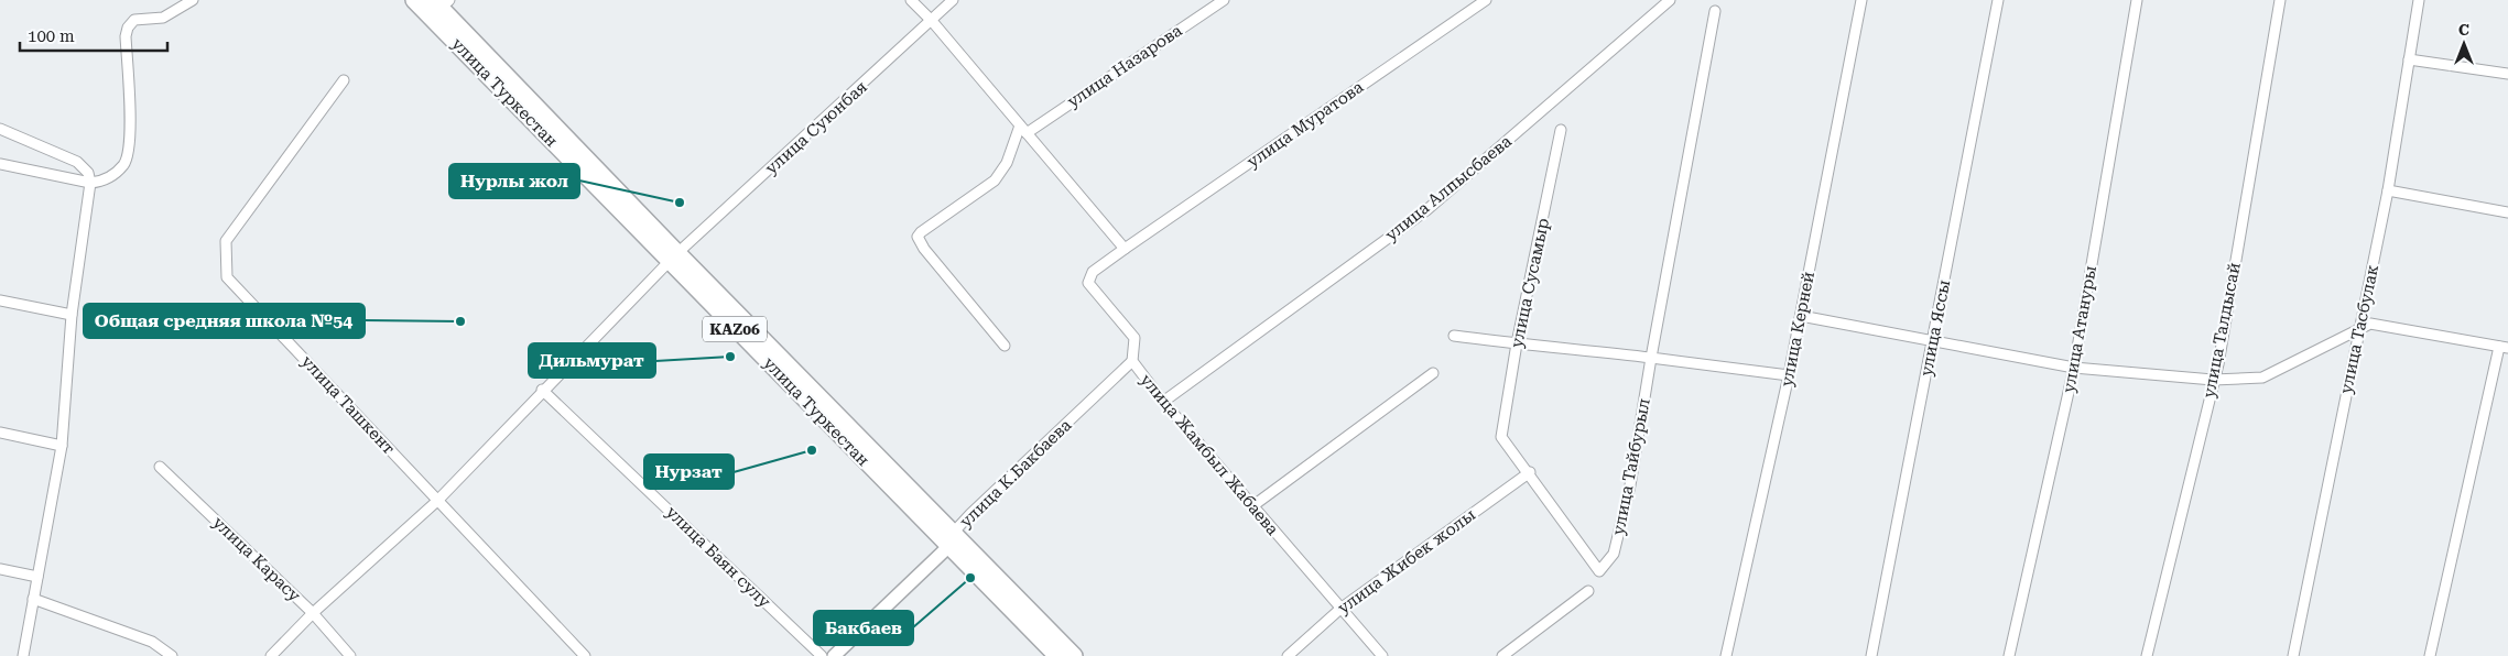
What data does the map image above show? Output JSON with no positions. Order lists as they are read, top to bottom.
{
  "streets": {
    "highway": ["улица Туркестан", "KАZ06"],
    "street": [
      "улица Назарова",
      "улица Муратова",
      "улица Суюнбая",
      "улица Алпысбаева",
      "улица Сусамыр",
      "улица Яссы",
      "улица Керней",
      "улица Атануры",
      "улица Тасбулак",
      "улица Талдысай",
      "улица Ташкент",
      "улица Жамбыл Жабаева",
      "улица Тайбурыл",
      "улица К.Бакбаева",
      "улица Баян сулу",
      "улица Карасу",
      "улица Жибек жолы"
    ]
  },
  "crossings": [
    ["улица Туркестан", "улица Суюнбая"],
    ["улица Туркестан", "улица К.Бакбаева"],
    ["улица Муратова", "улица Жамбыл Жабаева"],
    ["улица Суюнбая", "улица Ташкент"],
    ["улица Суюнбая", "улица Баян сулу"],
    ["улица Суюнбая", "улица Карасу"],
    ["улица Алпысбаева", "улица Жамбыл Жабаева"],
    ["улица Сусамыр", "улица Тайбурыл"],
    ["улица Сусамыр", "улица Жибек жолы"],
    ["улица Жамбыл Жабаева", "улица К.Бакбаева"],
    ["улица Жамбыл Жабаева", "улица Жибек жолы"],
    ["улица Тайбурыл", "улица Жибек жолы"]
  ],
  "places": [
    "Нурлы жол",
    "Общая средняя школа №54",
    "Дильмурат",
    "Нурзат",
    "Бакбаев"
  ],
  "scale_bar": "100 m",
  "north": "top"
}
